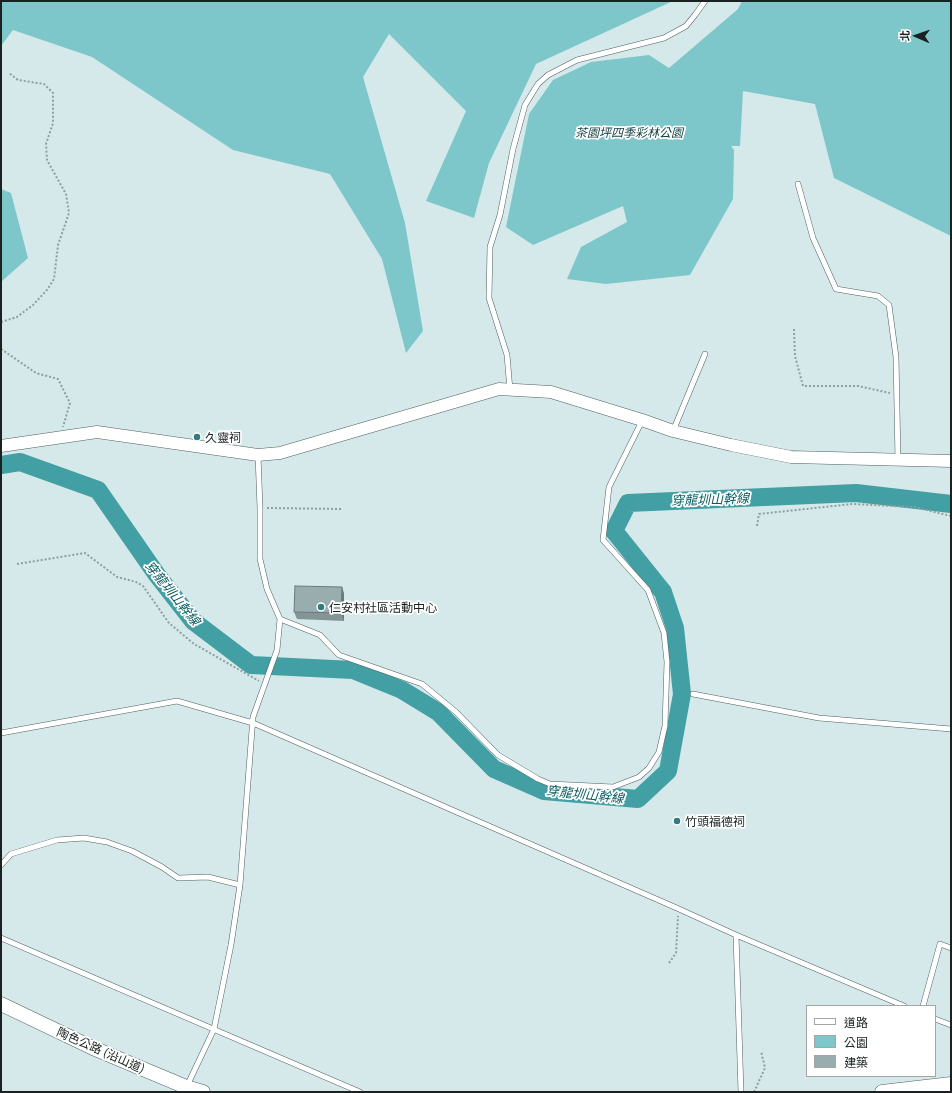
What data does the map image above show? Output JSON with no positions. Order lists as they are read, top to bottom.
{
  "streets": {
    "main road": ["陶色公路 (沿山道)"]
  },
  "water": ["穿龍圳山幹線"],
  "parks": ["茶園坪四季彩林公園"],
  "places": ["久靈祠", "仁安村社區活動中心", "竹頭福德祠"],
  "legend": ["道路", "公園", "建築"],
  "north": "left"
}
